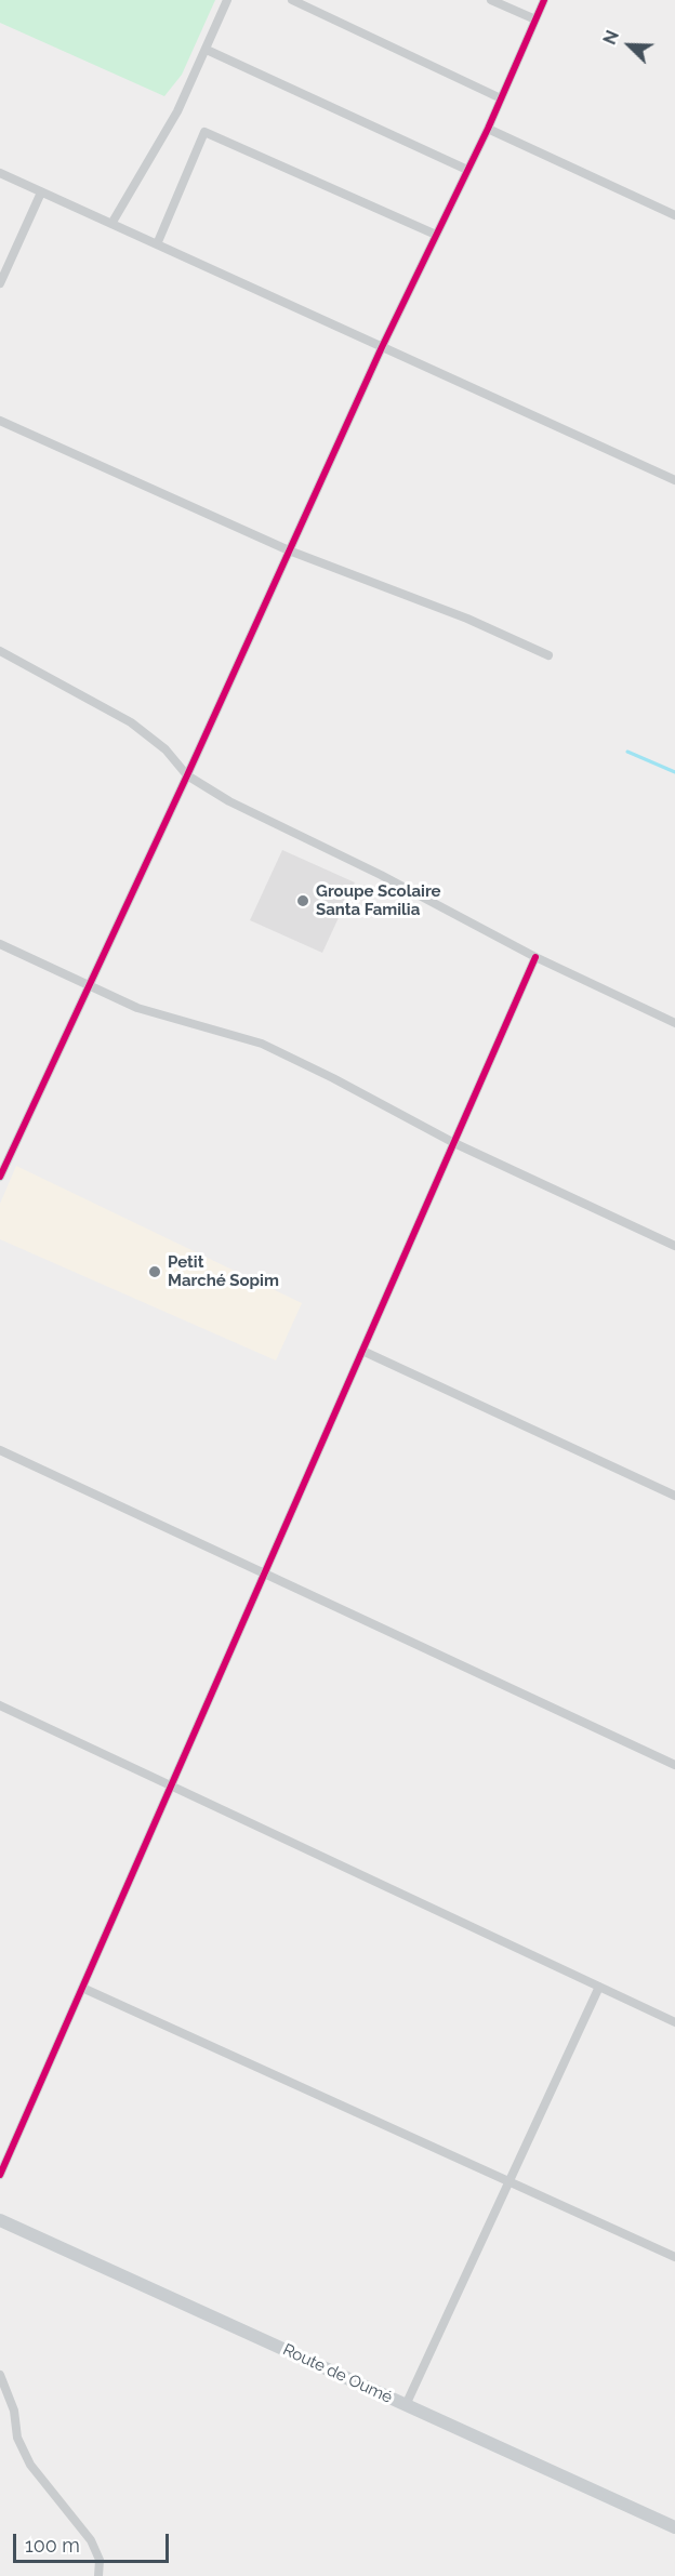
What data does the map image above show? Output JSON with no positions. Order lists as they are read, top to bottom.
{
  "streets": {
    "street": ["Route de Oumé"]
  },
  "places": ["Groupe Scolaire Santa Familia", "Petit Marché Sopim"],
  "scale_bar": "100 m",
  "north": "top left"
}
